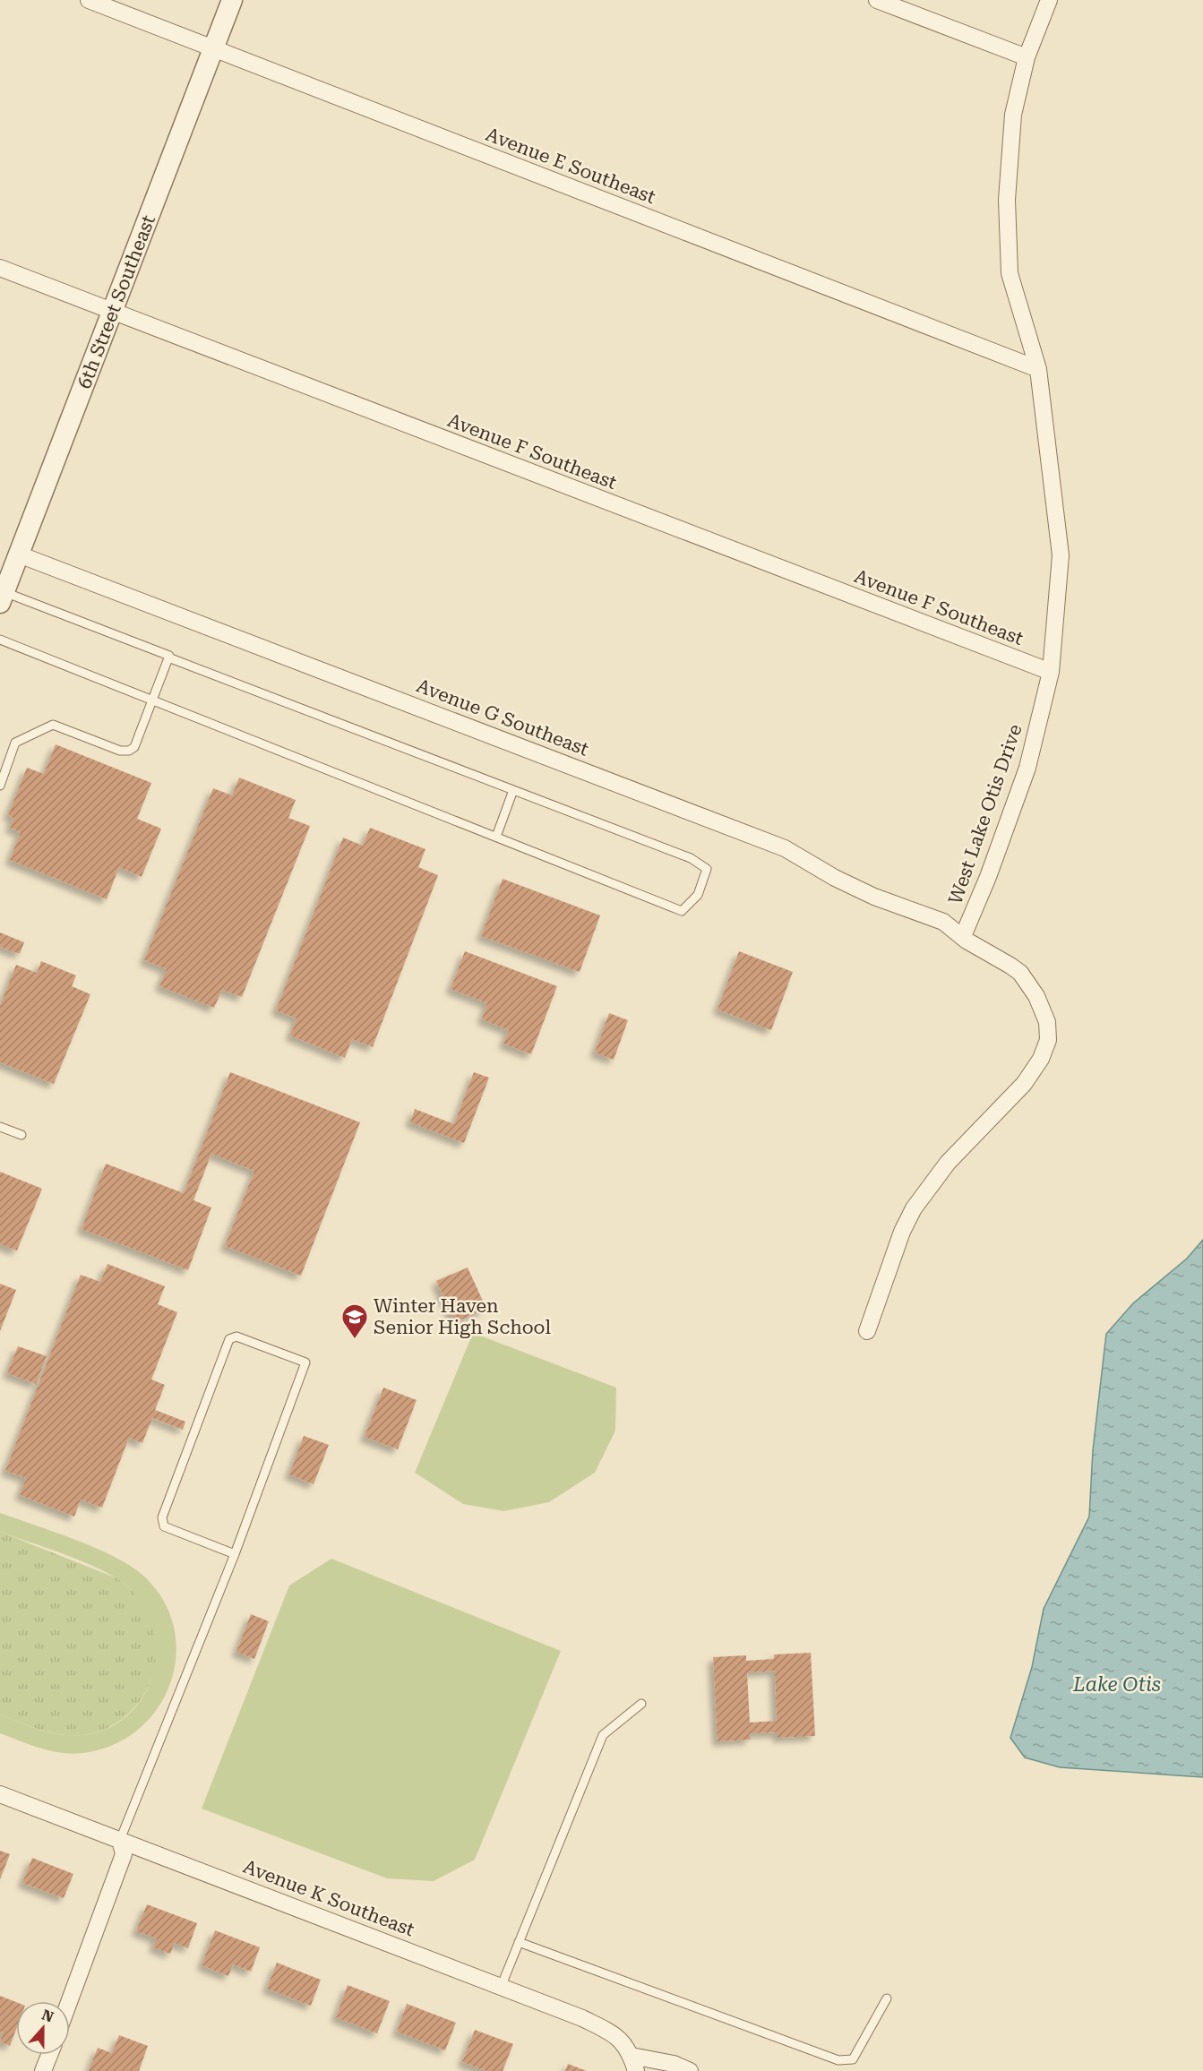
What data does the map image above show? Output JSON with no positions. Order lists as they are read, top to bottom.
{
  "streets": {
    "street": [
      "Avenue E Southeast",
      "6th Street Southeast",
      "Avenue F Southeast",
      "Avenue G Southeast",
      "West Lake Otis Drive",
      "Avenue K Southeast"
    ]
  },
  "crossings": [
    ["Avenue E Southeast", "6th Street Southeast"],
    ["Avenue E Southeast", "West Lake Otis Drive"],
    ["6th Street Southeast", "Avenue F Southeast"],
    ["6th Street Southeast", "Avenue G Southeast"],
    ["Avenue F Southeast", "West Lake Otis Drive"],
    ["Avenue G Southeast", "West Lake Otis Drive"]
  ],
  "water": ["Lake Otis"],
  "places": {
    "school or university": ["Winter Haven Senior High School"]
  },
  "north": "top"
}
